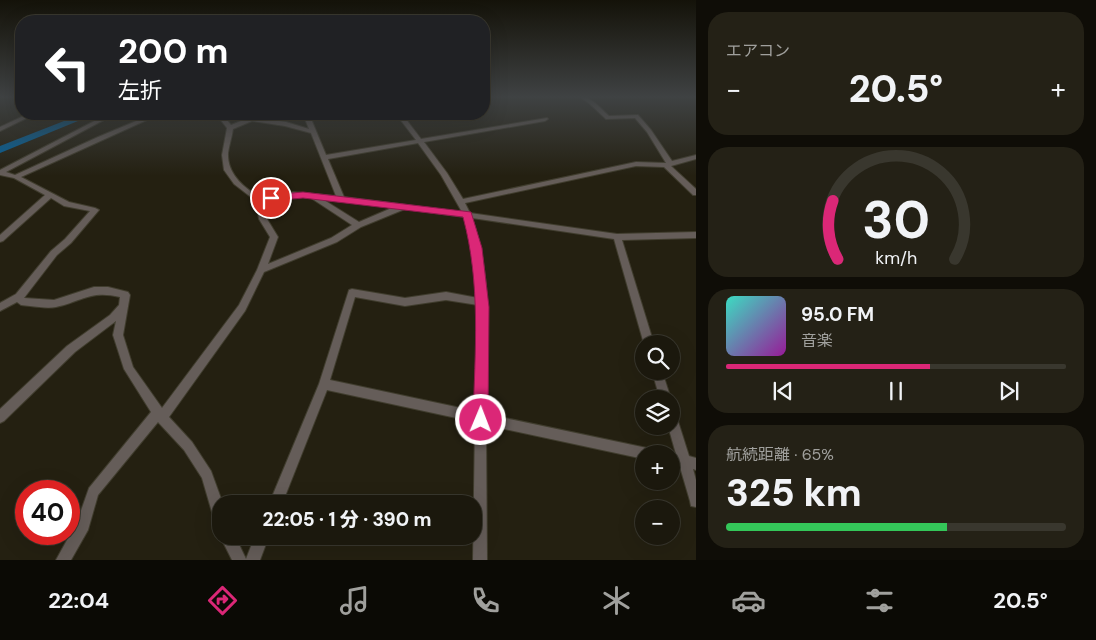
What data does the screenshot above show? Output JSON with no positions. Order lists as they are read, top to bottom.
{
  "page": {
    "tile": [
      "エアコン",
      ["航続距離 · 65%", "325 km"]
    ],
    "turn": ["200 m", "左折"],
    "heat": ["−", "20.5°", "+"],
    "song": ["95.0 FM", "音楽"],
    "map_buttons": ["+", "−"],
    "limit": "40",
    "trip": "22:05 · 1 分 · 390 m",
    "tabs": ["22:04", "20.5°"],
    "gauge": ["30", "km/h"]
  }
}
